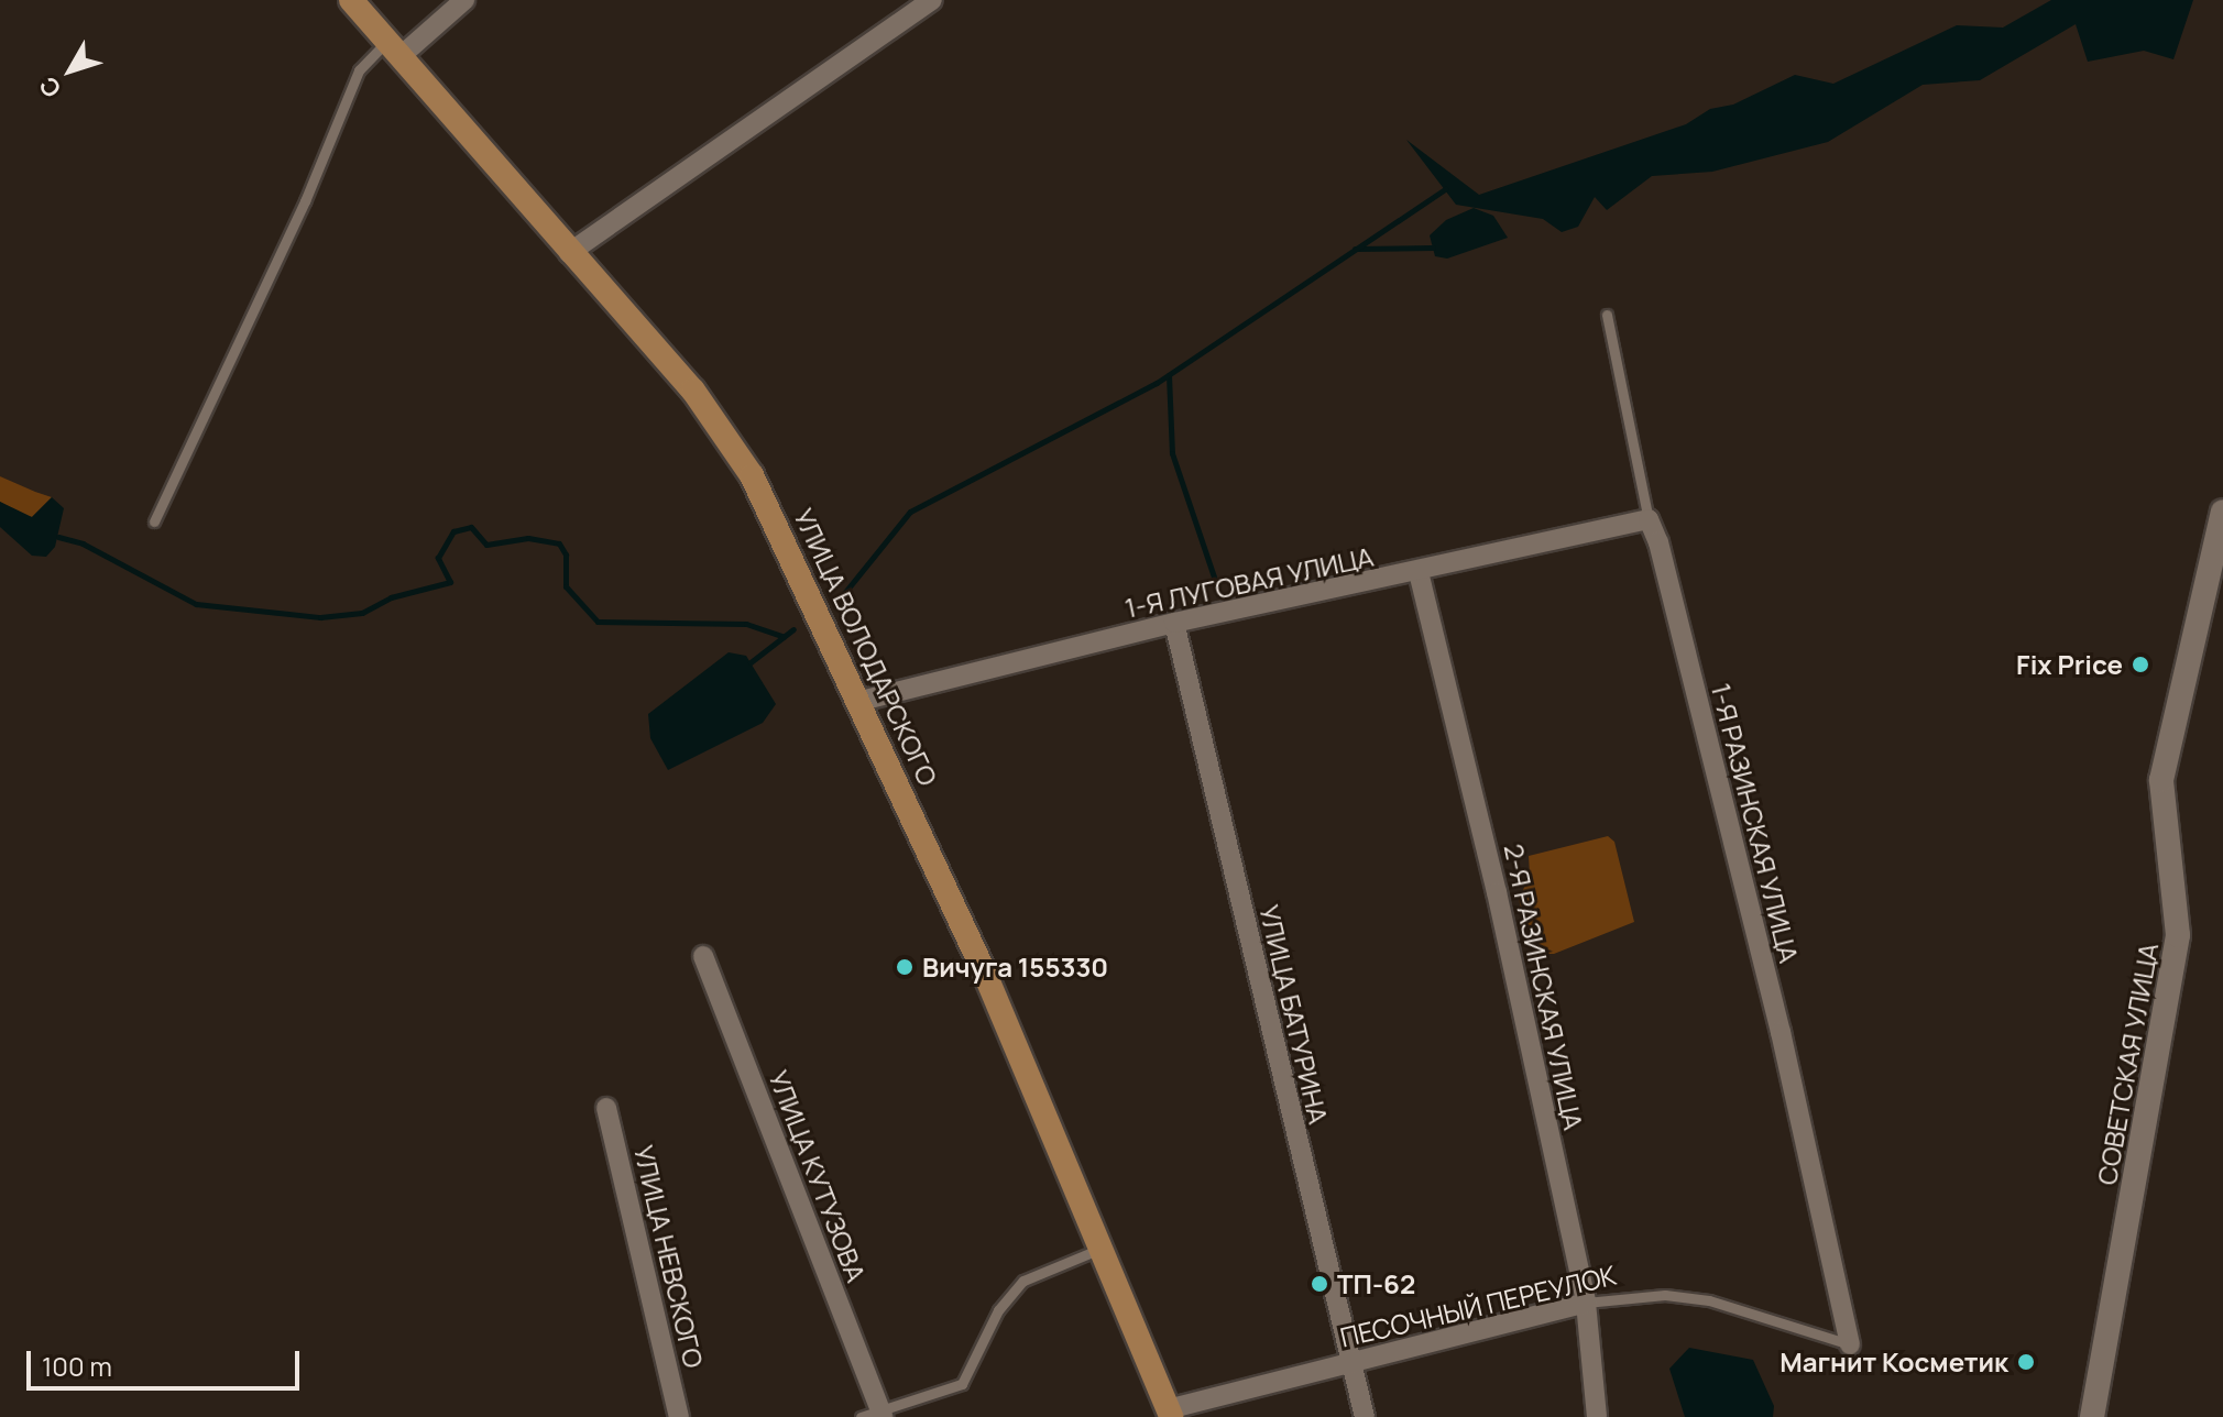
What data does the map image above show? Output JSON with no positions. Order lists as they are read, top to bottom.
{
  "streets": {
    "main road": ["УЛИЦА ВОЛОДАРСКОГО"],
    "street": [
      "1-Я ЛУГОВАЯ УЛИЦА",
      "1-Я РАЗИНСКАЯ УЛИЦА",
      "2-Я РАЗИНСКАЯ УЛИЦА",
      "УЛИЦА БАТУРИНА",
      "СОВЕТСКАЯ УЛИЦА",
      "УЛИЦА КУТУЗОВА",
      "УЛИЦА НЕВСКОГО",
      "ПЕСОЧНЫЙ ПЕРЕУЛОК"
    ]
  },
  "crossings": [
    ["1-Я ЛУГОВАЯ УЛИЦА", "УЛИЦА ВОЛОДАРСКОГО"],
    ["1-Я ЛУГОВАЯ УЛИЦА", "1-Я РАЗИНСКАЯ УЛИЦА"],
    ["1-Я ЛУГОВАЯ УЛИЦА", "2-Я РАЗИНСКАЯ УЛИЦА"],
    ["1-Я ЛУГОВАЯ УЛИЦА", "УЛИЦА БАТУРИНА"],
    ["УЛИЦА ВОЛОДАРСКОГО", "ПЕСОЧНЫЙ ПЕРЕУЛОК"],
    ["1-Я РАЗИНСКАЯ УЛИЦА", "ПЕСОЧНЫЙ ПЕРЕУЛОК"],
    ["2-Я РАЗИНСКАЯ УЛИЦА", "ПЕСОЧНЫЙ ПЕРЕУЛОК"],
    ["УЛИЦА БАТУРИНА", "ПЕСОЧНЫЙ ПЕРЕУЛОК"]
  ],
  "places": [
    "Fix Price",
    "Вичуга 155330",
    "ТП-62",
    "Магнит Косметик"
  ],
  "scale_bar": "100 m",
  "north": "bottom left"
}
